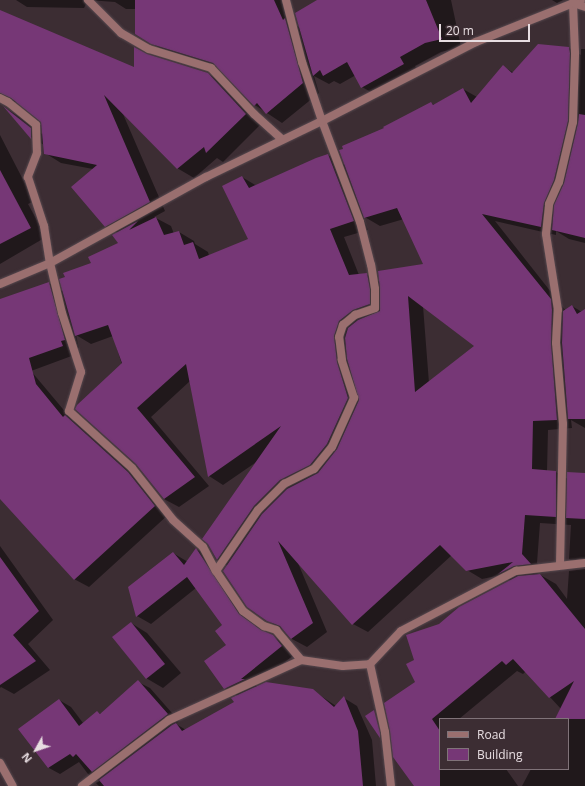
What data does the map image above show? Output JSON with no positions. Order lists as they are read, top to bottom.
{
  "legend": ["Road", "Building"],
  "scale_bar": "20 m",
  "north": "bottom left"
}
